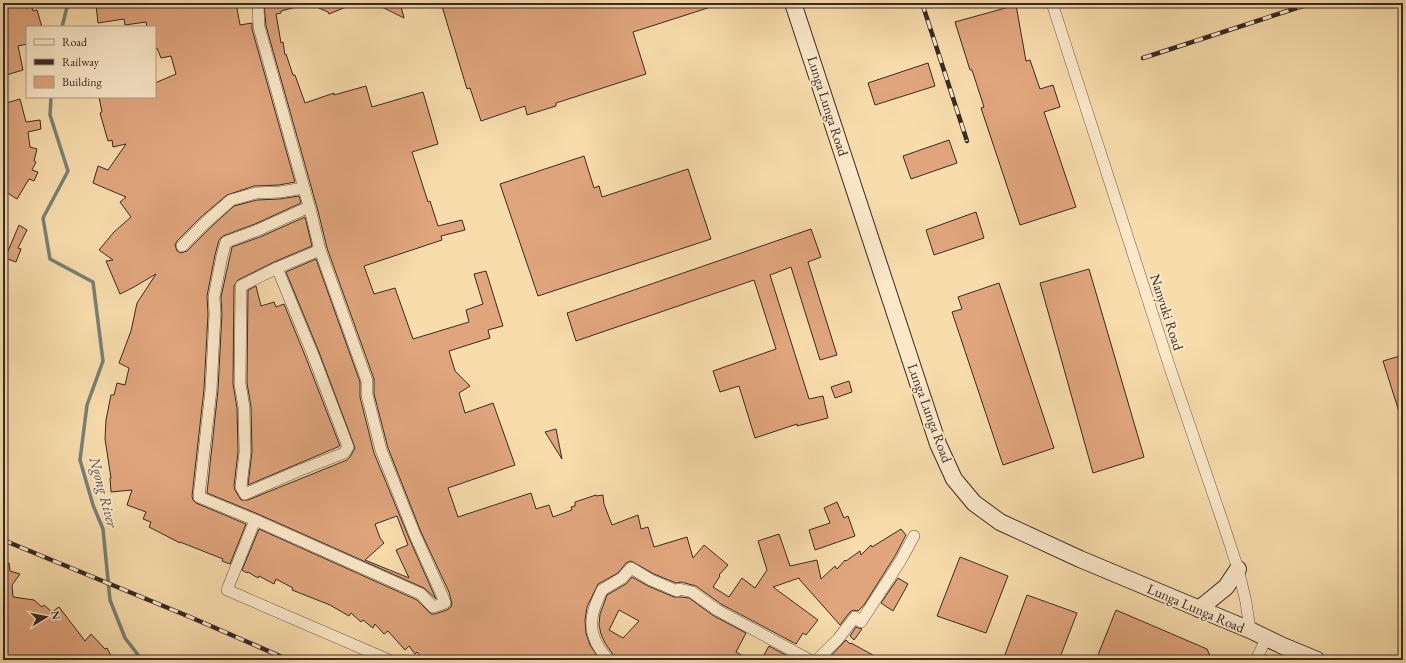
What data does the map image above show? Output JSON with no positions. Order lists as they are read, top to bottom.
{
  "streets": {
    "main road": ["Lunga Lunga Road"],
    "street": ["Nanyuki Road"]
  },
  "crossings": [
    ["Lunga Lunga Road", "Nanyuki Road"]
  ],
  "water": ["Ngong River"],
  "legend": ["Road", "Railway", "Building"],
  "north": "right"
}
